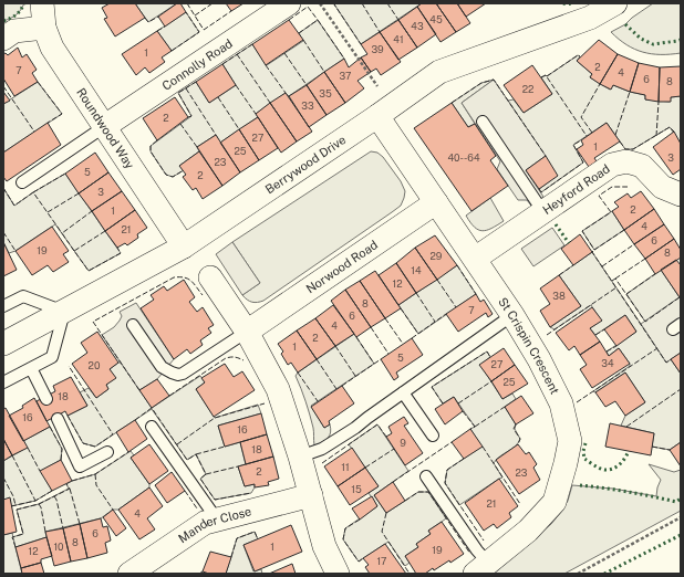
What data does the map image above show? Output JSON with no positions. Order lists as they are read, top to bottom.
{
  "streets": {
    "street": [
      "Connolly Road",
      "Roundwood Way",
      "Berrywood Drive",
      "Heyford Road",
      "Norwood Road",
      "St Crispin Crescent",
      "Mander Close"
    ]
  },
  "crossings": [
    ["Connolly Road", "Roundwood Way"],
    ["Roundwood Way", "Berrywood Drive"],
    ["Berrywood Drive", "St Crispin Crescent"],
    ["Heyford Road", "St Crispin Crescent"],
    ["Norwood Road", "St Crispin Crescent"]
  ],
  "house_numbers": [
    "45",
    "43",
    "41",
    "39",
    "1",
    "2",
    "7",
    "4",
    "37",
    "6",
    "8",
    "22",
    "35",
    "33",
    "2",
    "27",
    "1",
    "25",
    "40--64",
    "3",
    "23",
    "5",
    "2",
    "3",
    "2",
    "1",
    "4",
    "21",
    "6",
    "19",
    "8",
    "29",
    "14",
    "12",
    "38",
    "8",
    "7",
    "6",
    "4",
    "2",
    "1",
    "5",
    "34",
    "27",
    "20",
    "25",
    "18",
    "16",
    "16",
    "9",
    "18",
    "11",
    "2",
    "23",
    "15",
    "21",
    "4",
    "6",
    "8",
    "10",
    "1",
    "19",
    "12",
    "17"
  ]
}
